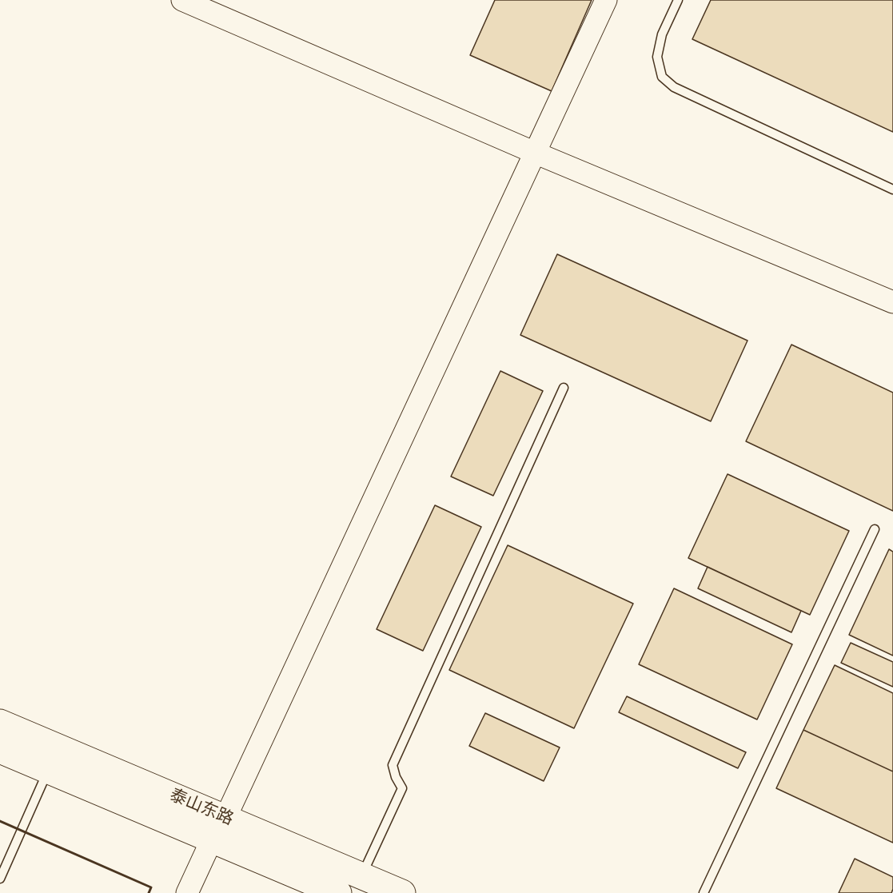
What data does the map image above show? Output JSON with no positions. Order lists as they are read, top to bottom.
{
  "streets": {
    "highway": ["泰山东路"]
  }
}
